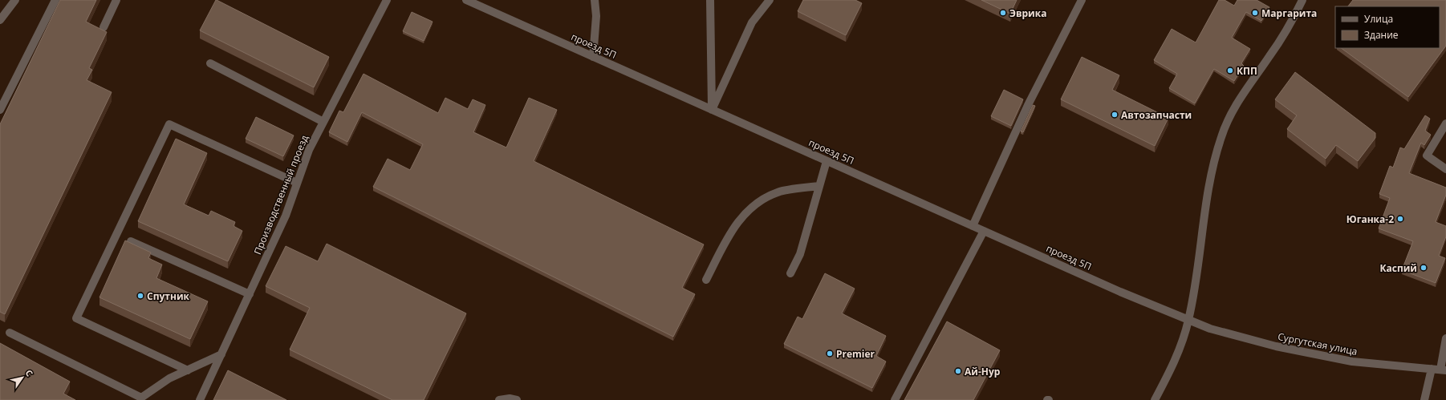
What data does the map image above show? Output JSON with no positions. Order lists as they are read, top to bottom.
{
  "streets": {
    "street": ["проезд 5П", "Производственный проезд", "Сургутская улица"]
  },
  "crossings": [
    ["проезд 5П", "Сургутская улица"]
  ],
  "places": [
    "Эврика",
    "Маргарита",
    "КПП",
    "Автозапчасти",
    "Юганка-2",
    "Каспий",
    "Спутник",
    "Premier",
    "Ай-Нур"
  ],
  "legend": ["Улица", "Здание"],
  "north": "top right"
}
